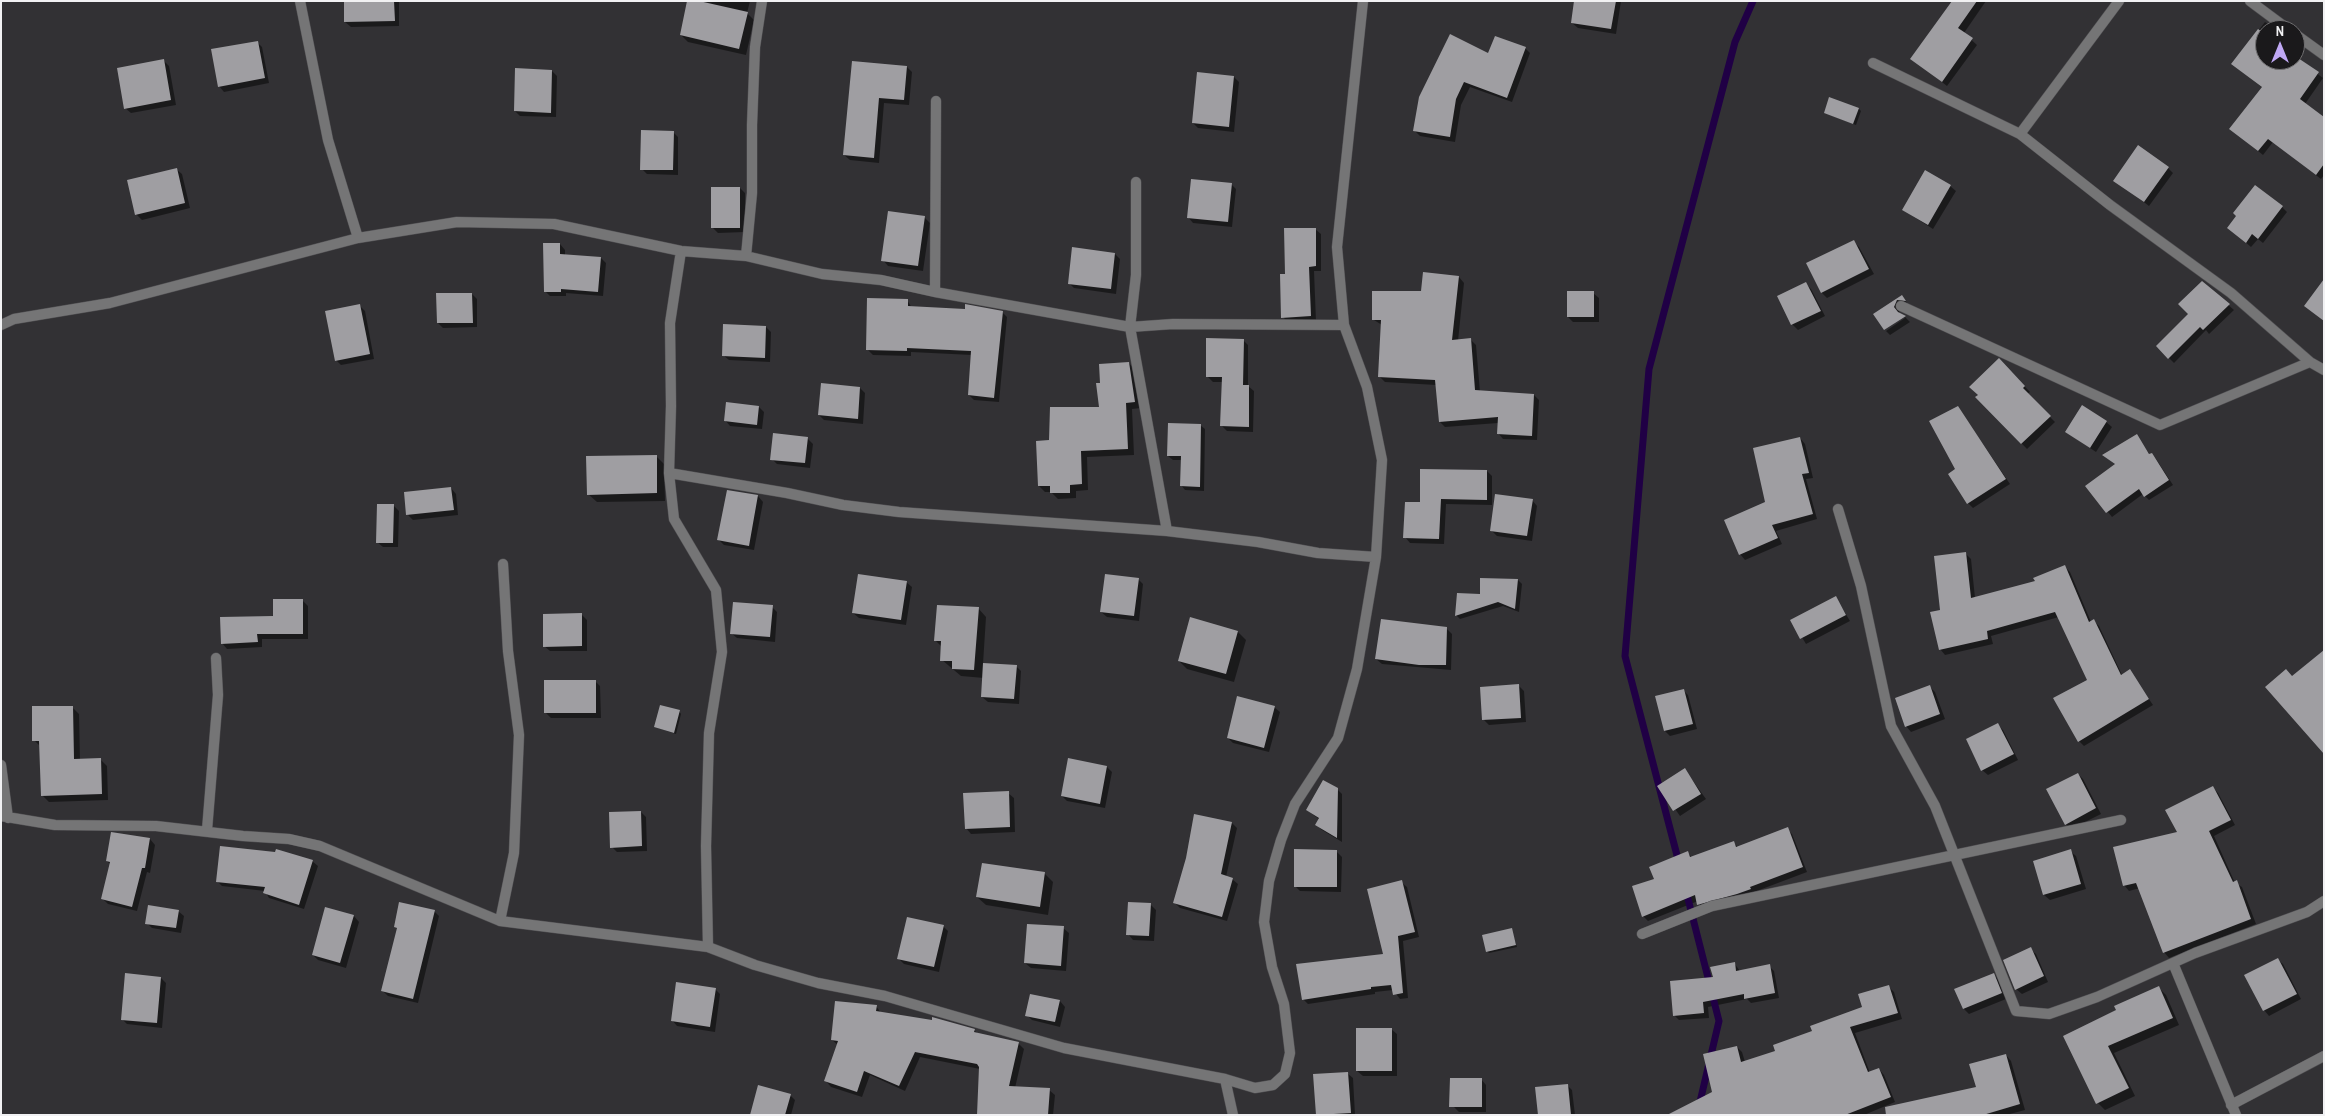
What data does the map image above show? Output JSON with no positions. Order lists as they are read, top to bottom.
{
  "north": "top"
}
